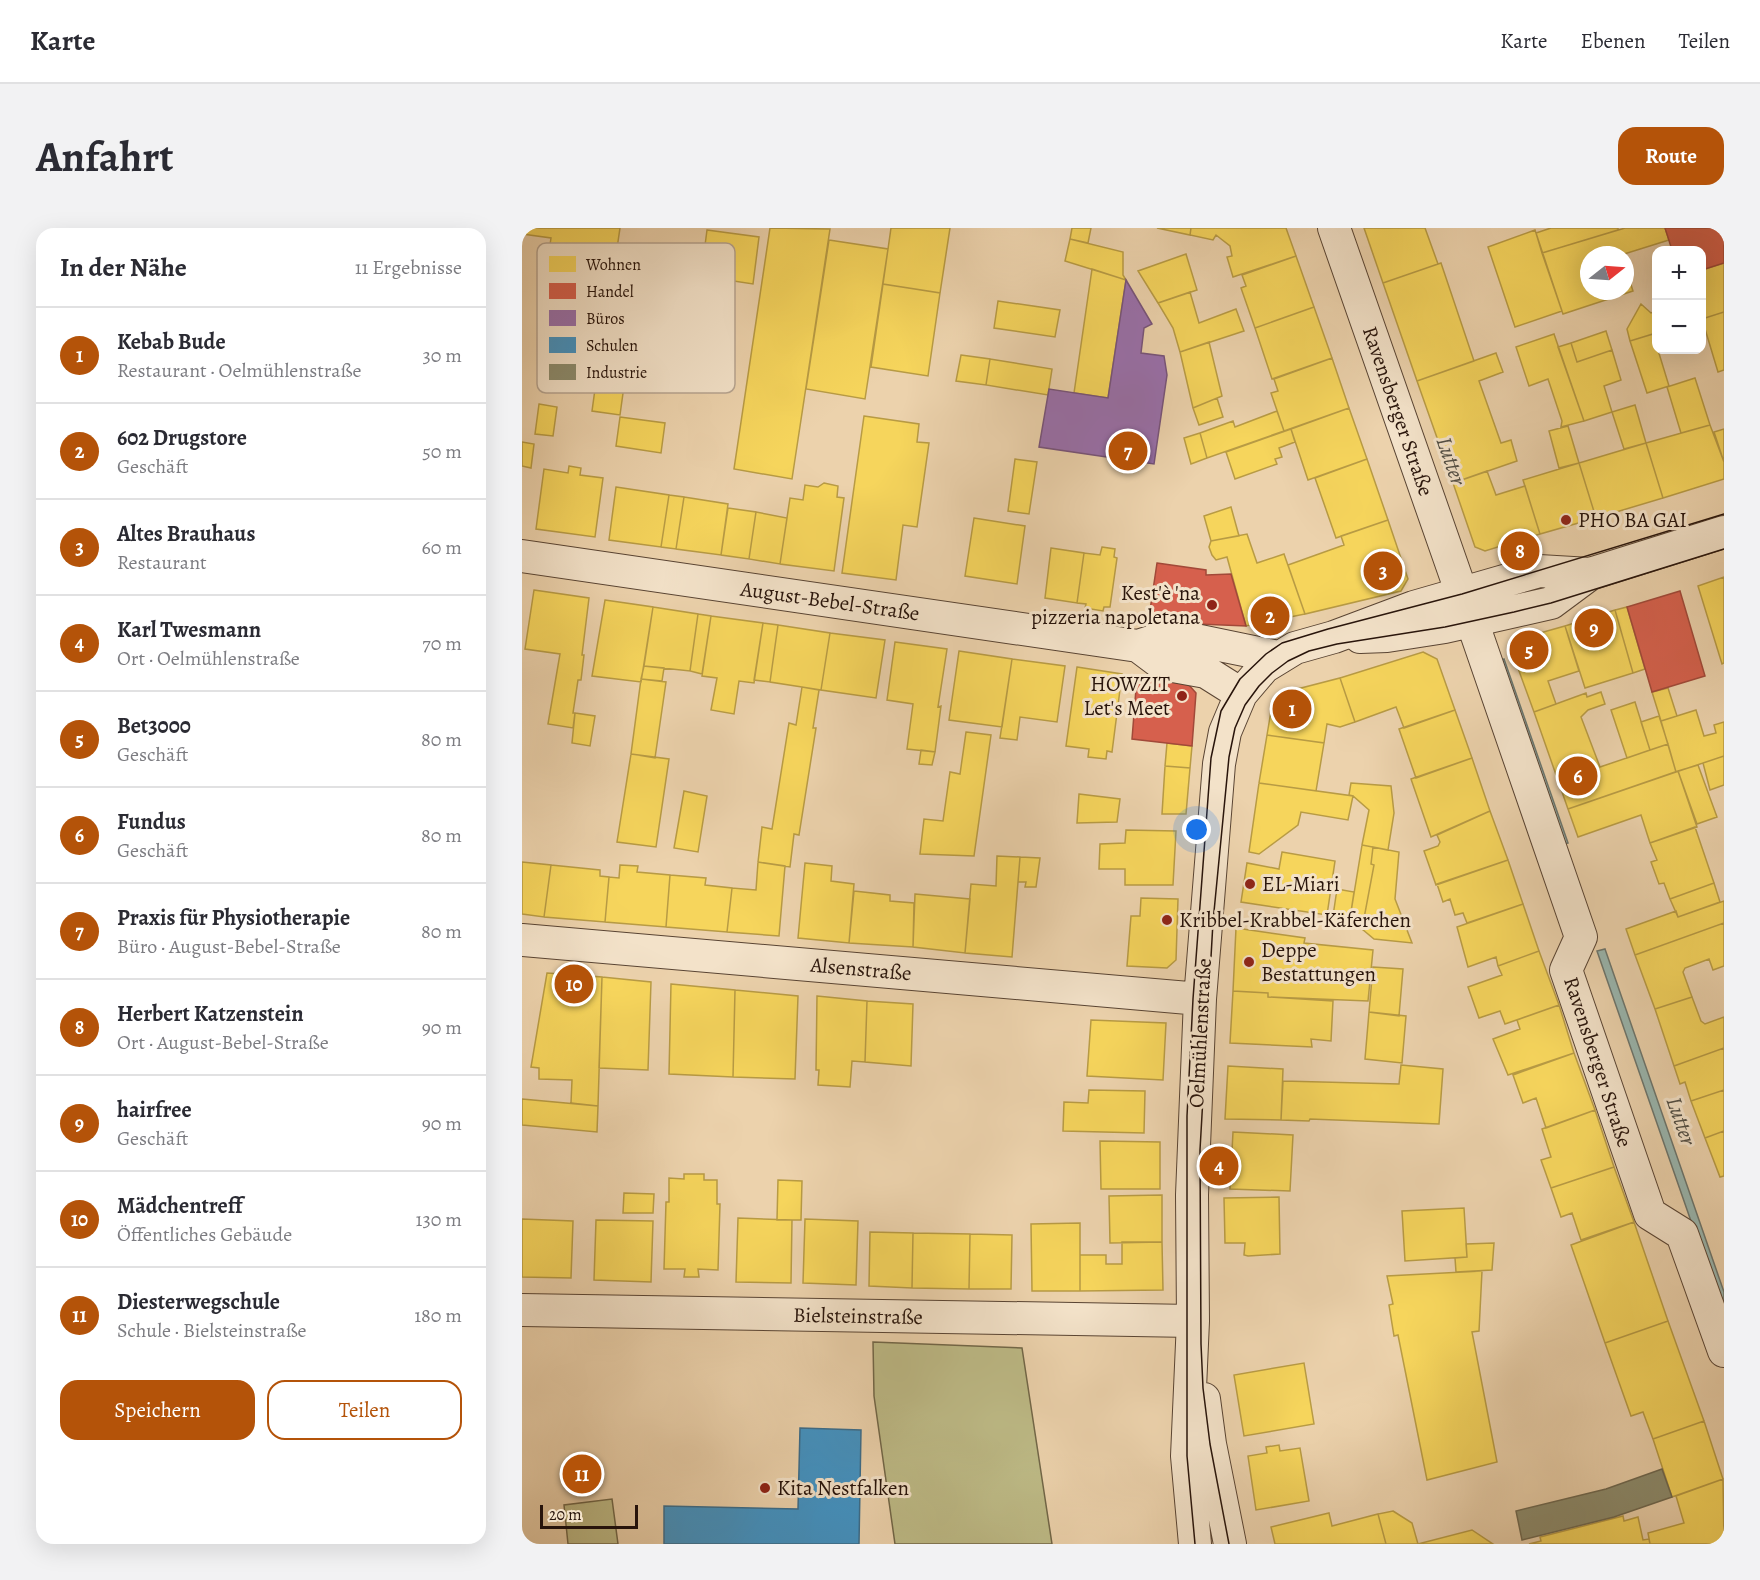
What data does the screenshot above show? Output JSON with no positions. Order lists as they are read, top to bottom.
{
  "streets": {
    "street": [
      "Ravensberger Straße",
      "August-Bebel-Straße",
      "Alsenstraße",
      "Oelmühlenstraße",
      "Bielsteinstraße"
    ]
  },
  "crossings": [
    ["August-Bebel-Straße", "Oelmühlenstraße"],
    ["Alsenstraße", "Oelmühlenstraße"],
    ["Oelmühlenstraße", "Bielsteinstraße"]
  ],
  "water": ["Lutter"],
  "places": [
    "PHO BA GAI",
    "Kest'è 'na pizzeria napoletana",
    "HOWZIT Let's Meet",
    "EL-Miari",
    "Kribbel-Krabbel-Käferchen",
    "Deppe Bestattungen",
    "Kita Nestfalken"
  ],
  "legend": [
    "Wohnen",
    "Handel",
    "Büros",
    "Schulen",
    "Industrie"
  ],
  "scale_bar": "20 m",
  "north": "right",
  "page": {
    "header": "Karte",
    "nav": ["Karte", "Ebenen", "Teilen"],
    "buttons": [
      "Route",
      ["Speichern", "Teilen"]
    ],
    "title": "Anfahrt",
    "heading": ["In der Nähe", "11 Ergebnisse"],
    "map_buttons": ["+", "−"],
    "list": [
      {
        "mark": "1",
        "name": "Kebab Bude",
        "note": "Restaurant · Oelmühlenstraße",
        "value": "30 m"
      },
      {
        "mark": "2",
        "name": "602 Drugstore",
        "note": "Geschäft",
        "value": "50 m"
      },
      {
        "mark": "3",
        "name": "Altes Brauhaus",
        "note": "Restaurant",
        "value": "60 m"
      },
      {
        "mark": "4",
        "name": "Karl Twesmann",
        "note": "Ort · Oelmühlenstraße",
        "value": "70 m"
      },
      {
        "mark": "5",
        "name": "Bet3000",
        "note": "Geschäft",
        "value": "80 m"
      },
      {
        "mark": "6",
        "name": "Fundus",
        "note": "Geschäft",
        "value": "80 m"
      },
      {
        "mark": "7",
        "name": "Praxis für Physiotherapie",
        "note": "Büro · August-Bebel-Straße",
        "value": "80 m"
      },
      {
        "mark": "8",
        "name": "Herbert Katzenstein",
        "note": "Ort · August-Bebel-Straße",
        "value": "90 m"
      },
      {
        "mark": "9",
        "name": "hairfree",
        "note": "Geschäft",
        "value": "90 m"
      },
      {
        "mark": "10",
        "name": "Mädchentreff",
        "note": "Öffentliches Gebäude",
        "value": "130 m"
      },
      {
        "mark": "11",
        "name": "Diesterwegschule",
        "note": "Schule · Bielsteinstraße",
        "value": "180 m"
      }
    ],
    "pins": [
      "7",
      "8",
      "3",
      "2",
      "9",
      "5",
      "1",
      "6",
      "10",
      "4",
      "11"
    ],
    "scale": "20 m"
  }
}
